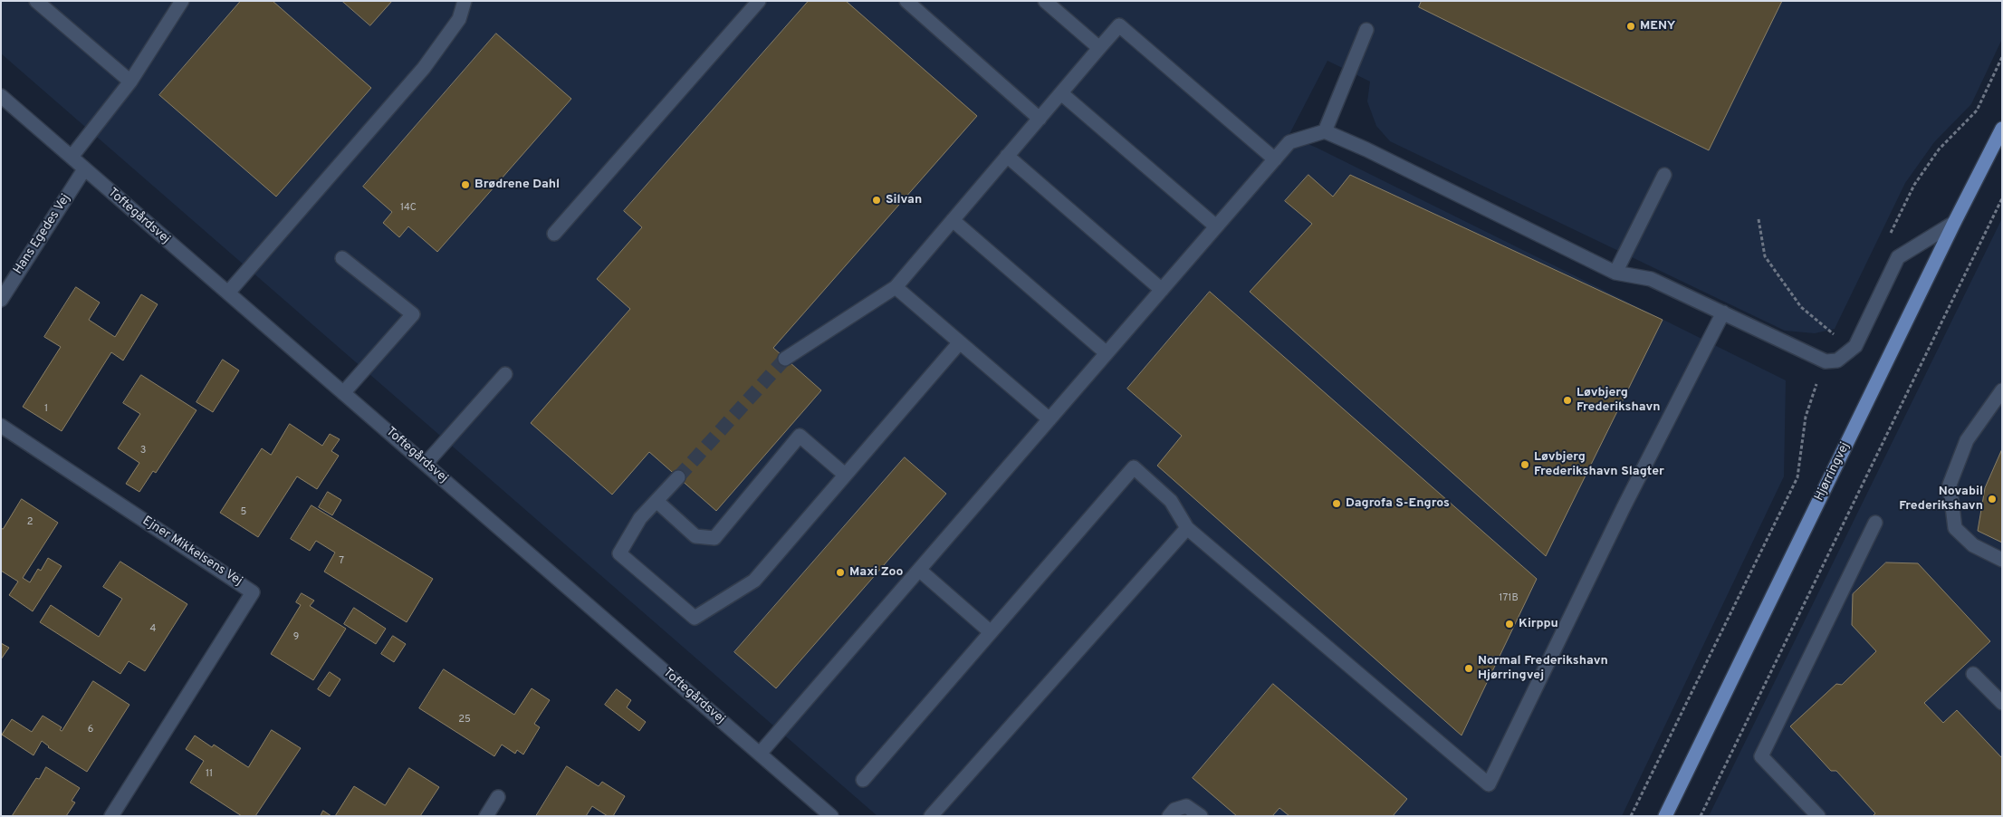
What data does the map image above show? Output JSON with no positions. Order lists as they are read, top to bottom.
{
  "streets": {
    "main road": ["Hjørringvej"],
    "street": ["Toftegårdsvej", "Hans Egedes Vej", "Ejner Mikkelsens Vej"]
  },
  "crossings": [
    ["Toftegårdsvej", "Hans Egedes Vej"]
  ],
  "places": [
    "MENY",
    "Brødrene Dahl",
    "Silvan",
    "Løvbjerg Frederikshavn",
    "Løvbjerg Frederikshavn Slagter",
    "Novabil Frederikshavn",
    "Dagrofa S-Engros",
    "Maxi Zoo",
    "Kirppu",
    "Normal Frederikshavn Hjørringvej"
  ],
  "house_numbers": [
    "14C",
    "1",
    "3",
    "5",
    "2",
    "7",
    "171B",
    "4",
    "9",
    "25",
    "6",
    "11"
  ]
}
